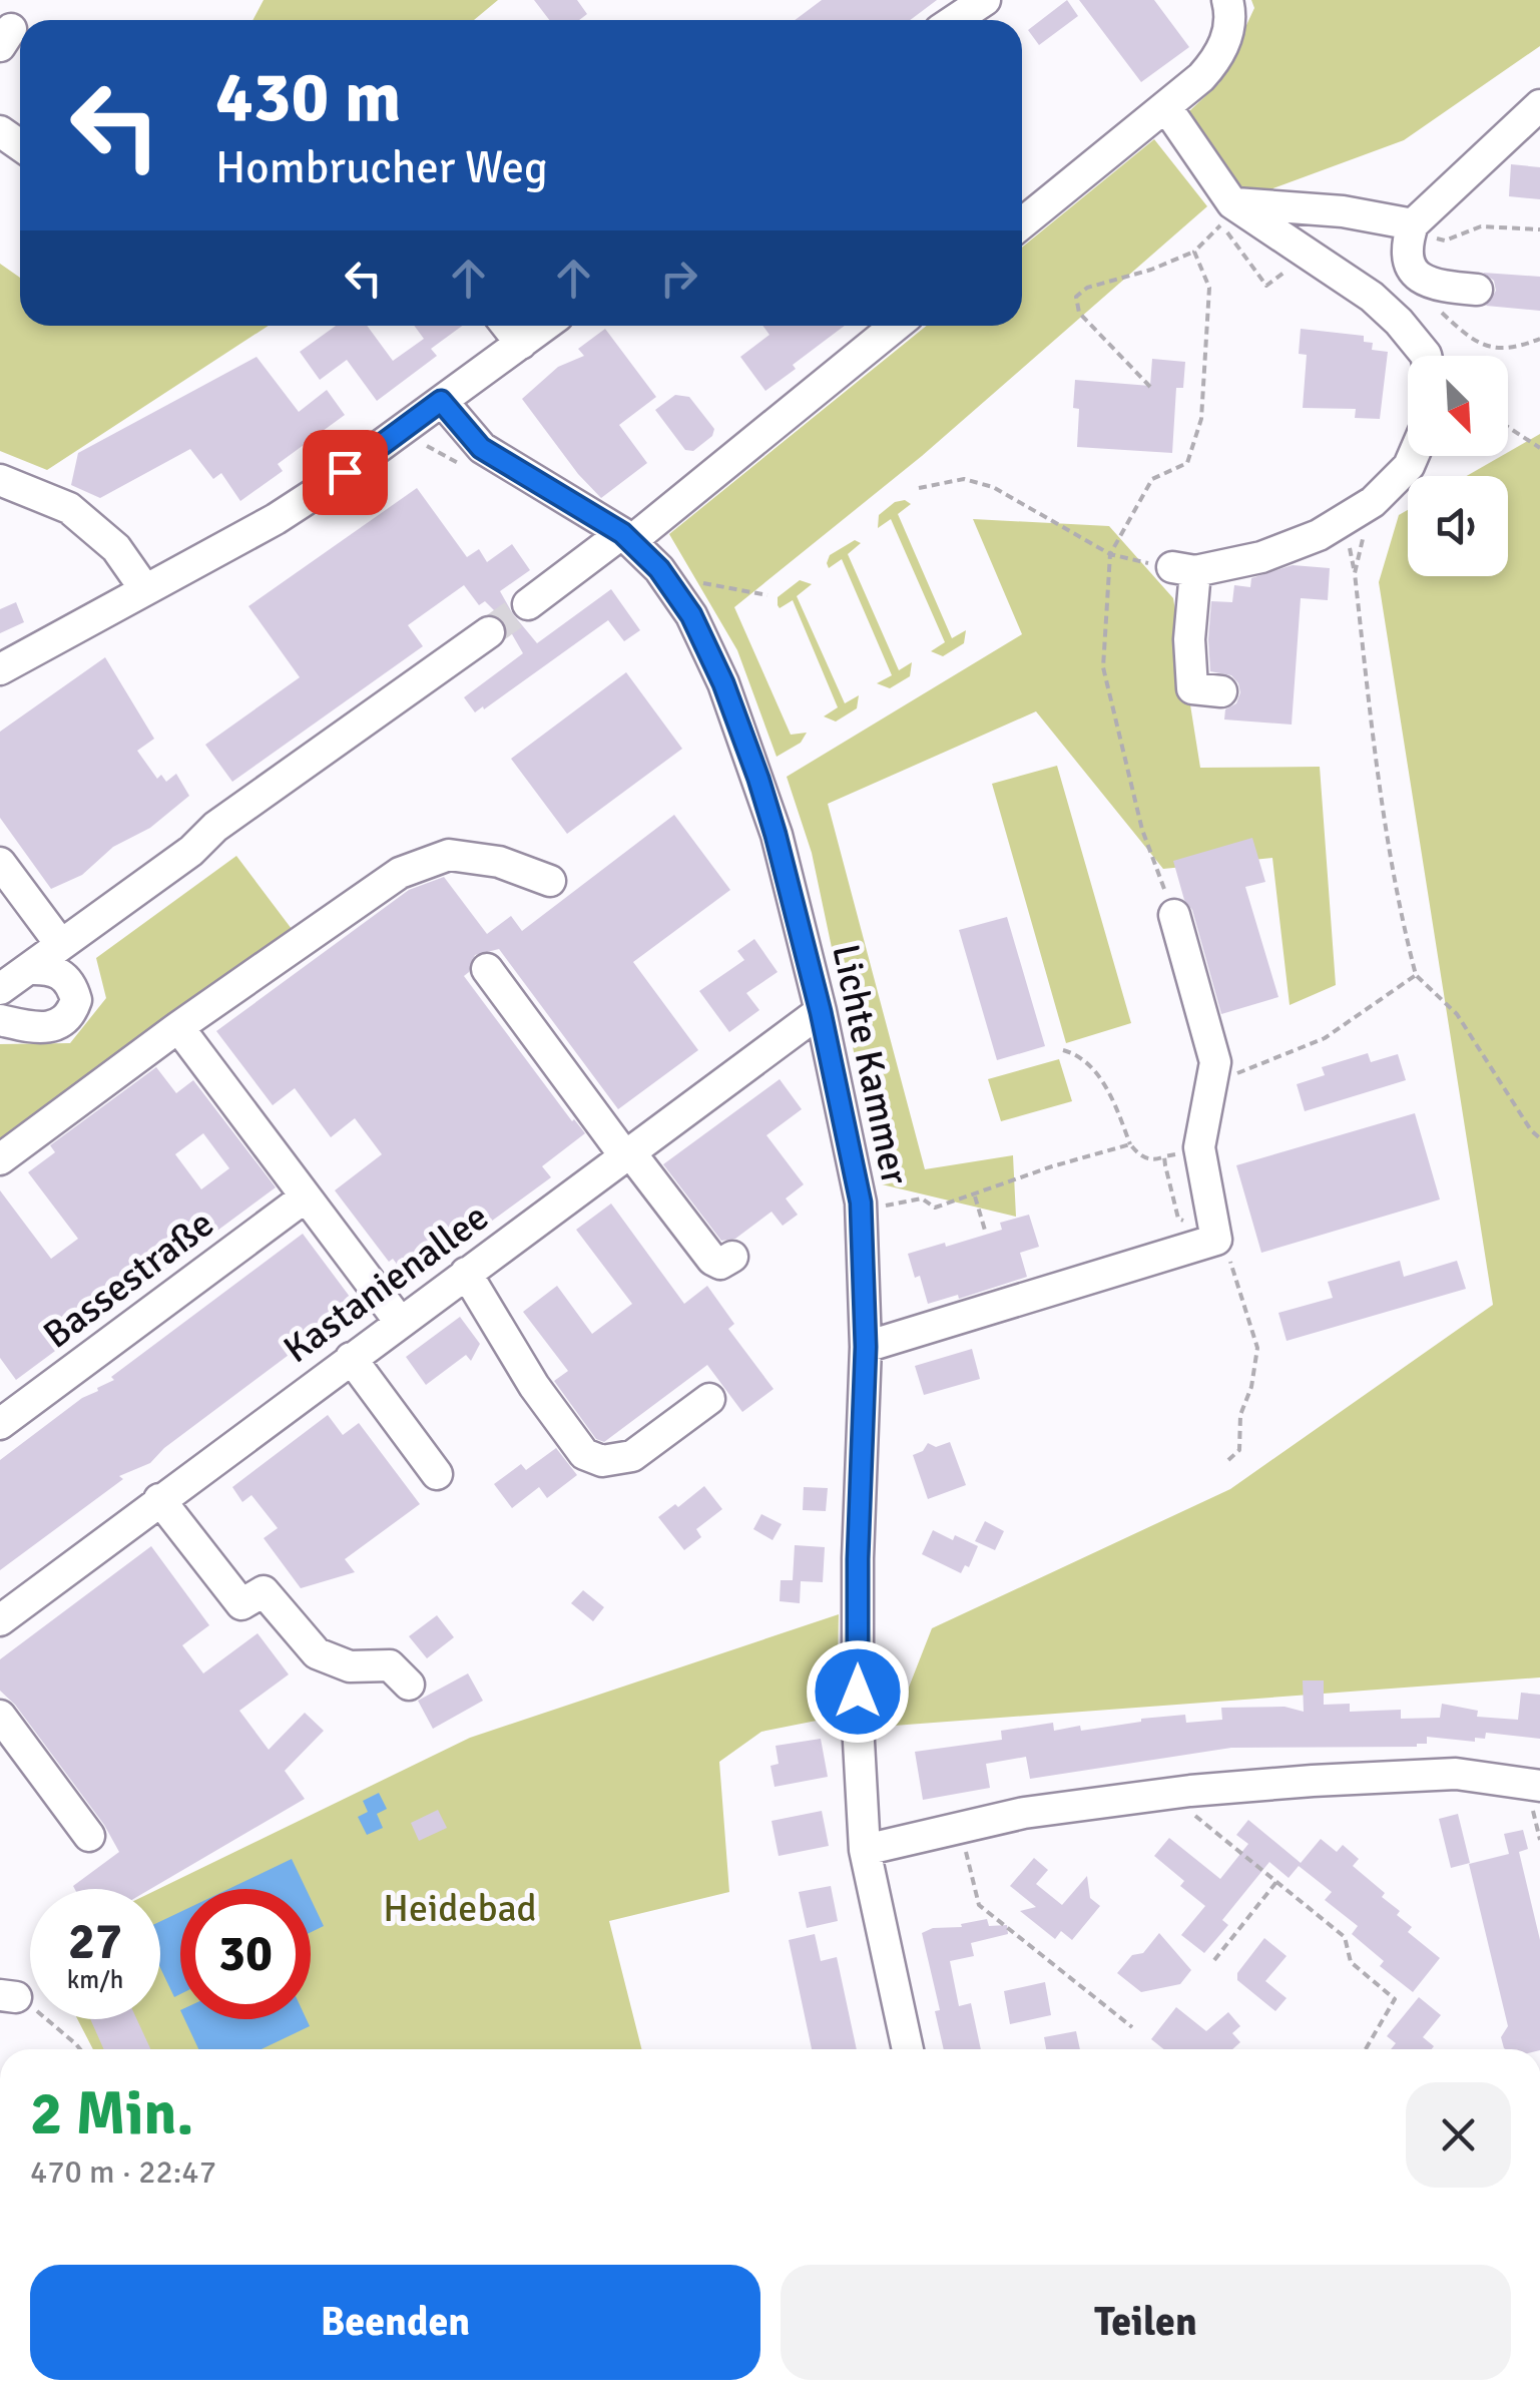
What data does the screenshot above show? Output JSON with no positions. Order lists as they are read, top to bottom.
{
  "streets": {
    "street": ["Lichte Kammer", "Bassestraße", "Kastanienallee"]
  },
  "crossings": [
    ["Lichte Kammer", "Kastanienallee"]
  ],
  "parks": ["Heidebad"],
  "north": "bottom right",
  "page": {
    "turn": ["430 m", "Hombrucher Weg"],
    "speed": "27 km/h",
    "limit": "30",
    "heading": ["2 Min.", "470 m · 22:47"],
    "buttons": ["Beenden", "Teilen"]
  }
}
